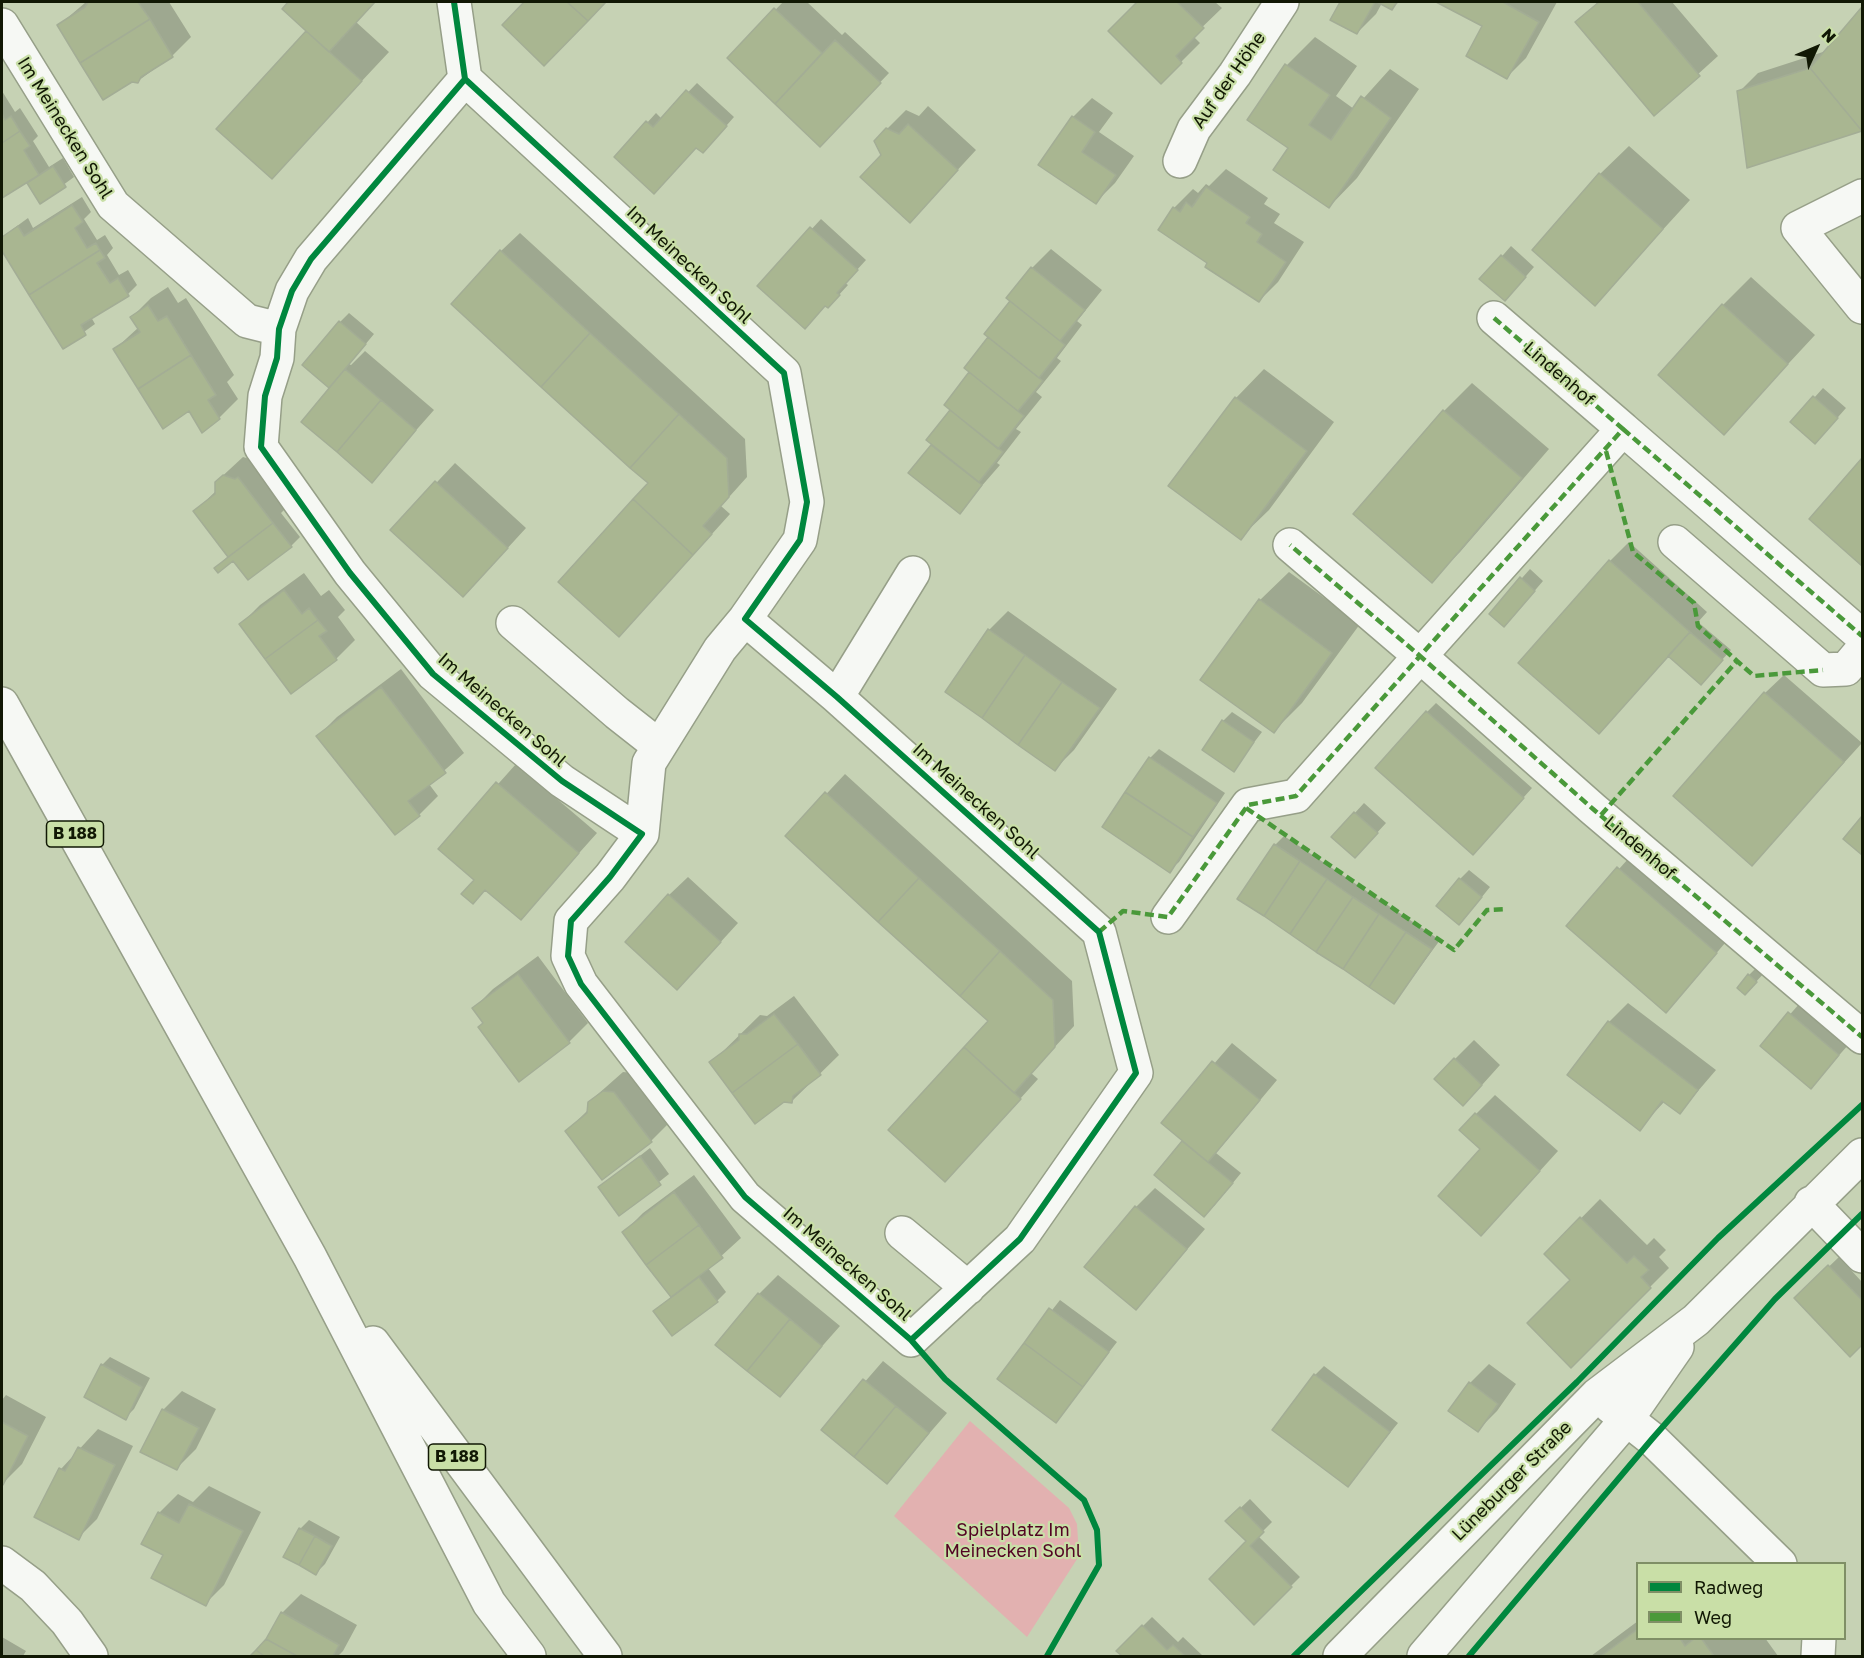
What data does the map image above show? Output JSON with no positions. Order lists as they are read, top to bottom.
{
  "streets": {
    "street": [
      "Auf der Höhe",
      "Im Meinecken Sohl",
      "Lindenhof",
      "B 188",
      "Lüneburger Straße"
    ]
  },
  "parks": ["Spielplatz Im Meinecken Sohl"],
  "legend": ["Radweg", "Weg"],
  "north": "top right"
}
